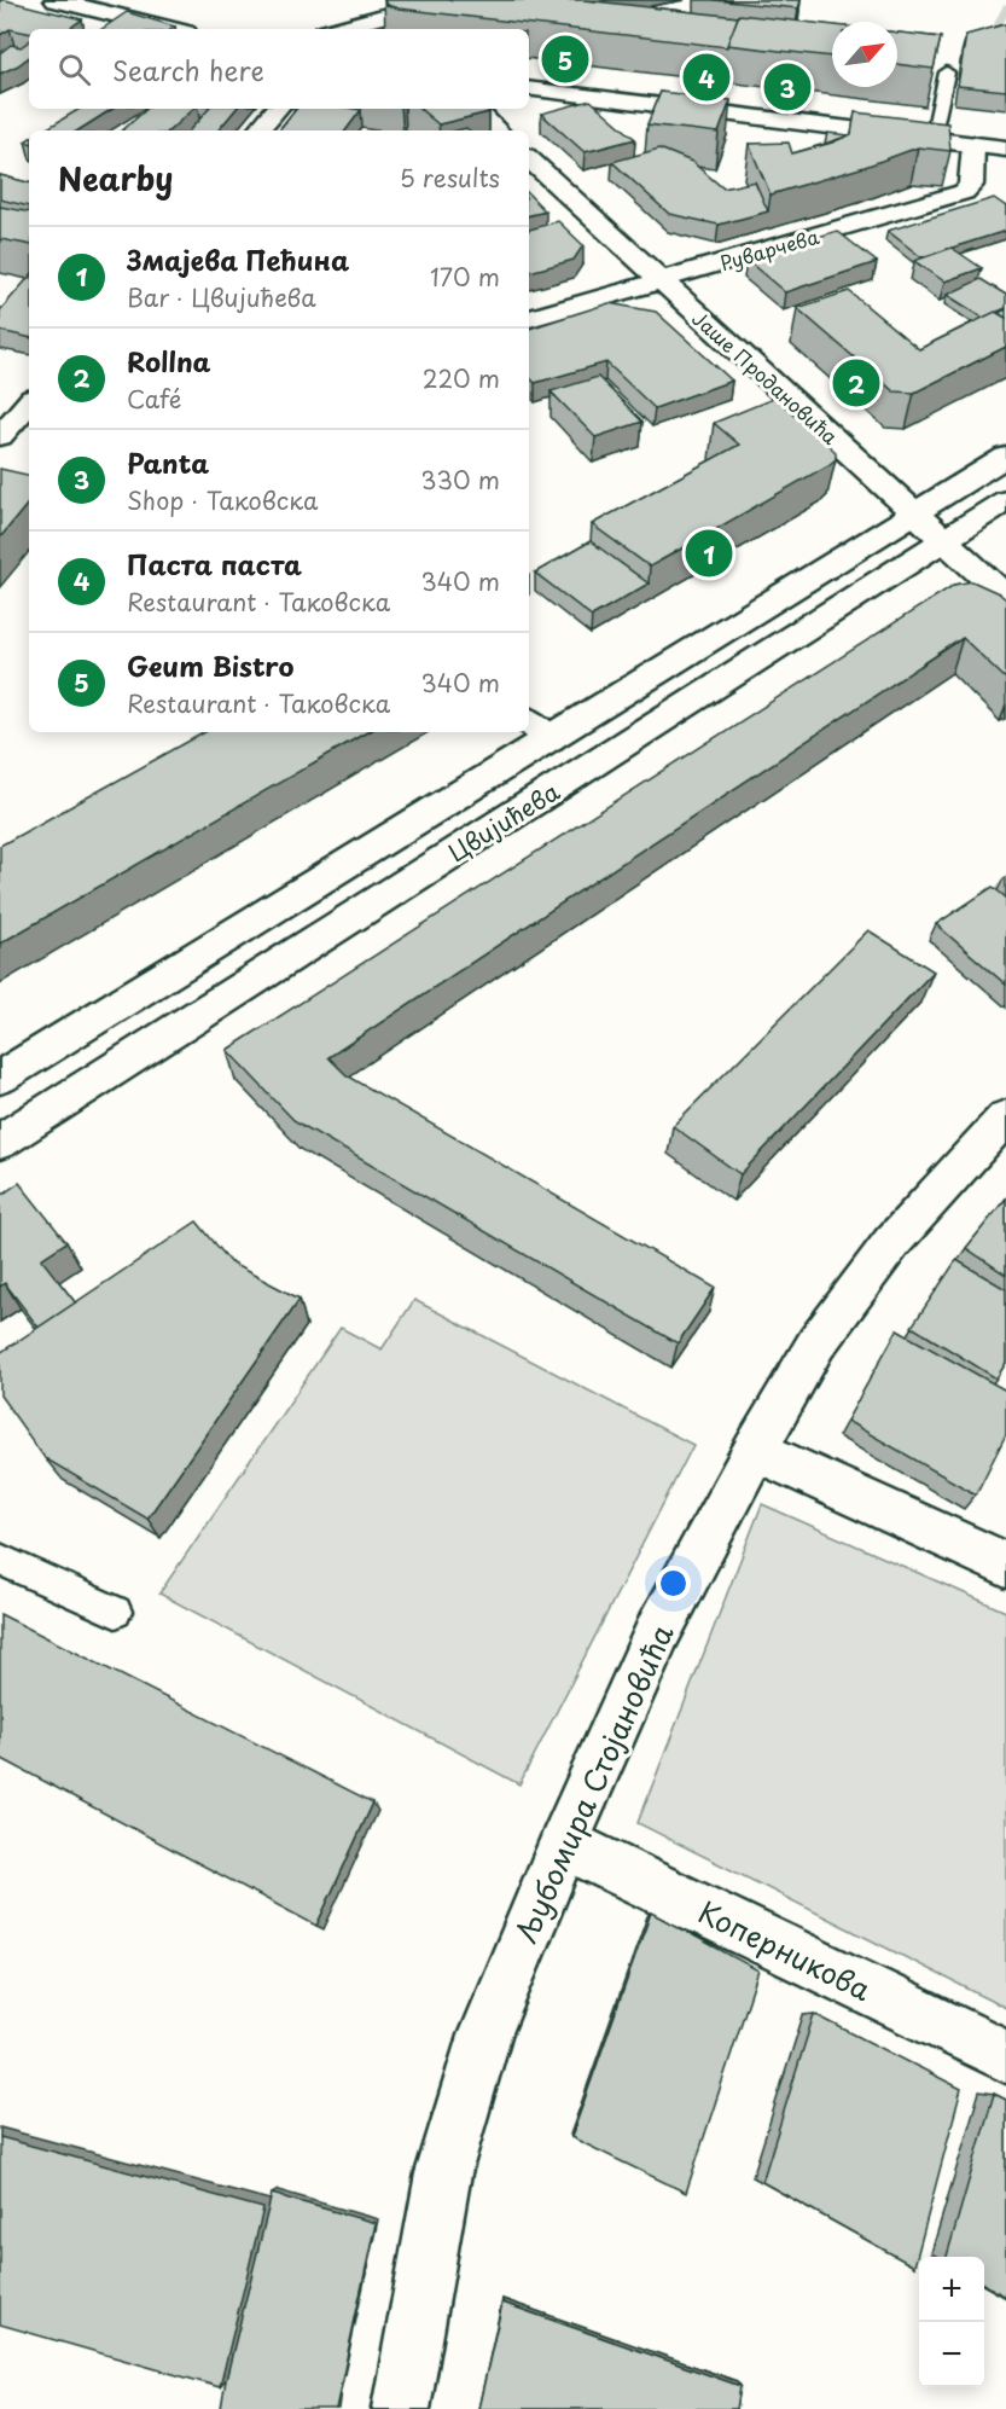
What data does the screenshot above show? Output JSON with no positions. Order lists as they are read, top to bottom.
{
  "streets": {
    "street": [
      "Руварчева",
      "Јаше Продановића",
      "Цвијићева",
      "Љубомира Стојановића",
      "Коперникова"
    ]
  },
  "crossings": [
    ["Руварчева", "Јаше Продановића"],
    ["Јаше Продановића", "Цвијићева"],
    ["Љубомира Стојановића", "Коперникова"]
  ],
  "north": "top right",
  "page": {
    "search": "Search here",
    "pins": [
      "5",
      "4",
      "3",
      "2",
      "1"
    ],
    "heading": ["Nearby", "5 results"],
    "list": [
      {
        "mark": "1",
        "name": "Змајева Пећина",
        "note": "Bar · Цвијићева",
        "value": "170 m"
      },
      {
        "mark": "2",
        "name": "Rollna",
        "note": "Café",
        "value": "220 m"
      },
      {
        "mark": "3",
        "name": "Panta",
        "note": "Shop · Таковска",
        "value": "330 m"
      },
      {
        "mark": "4",
        "name": "Паста паста",
        "note": "Restaurant · Таковска",
        "value": "340 m"
      },
      {
        "mark": "5",
        "name": "Geum Bistro",
        "note": "Restaurant · Таковска",
        "value": "340 m"
      }
    ],
    "map_buttons": ["+", "−"]
  }
}
